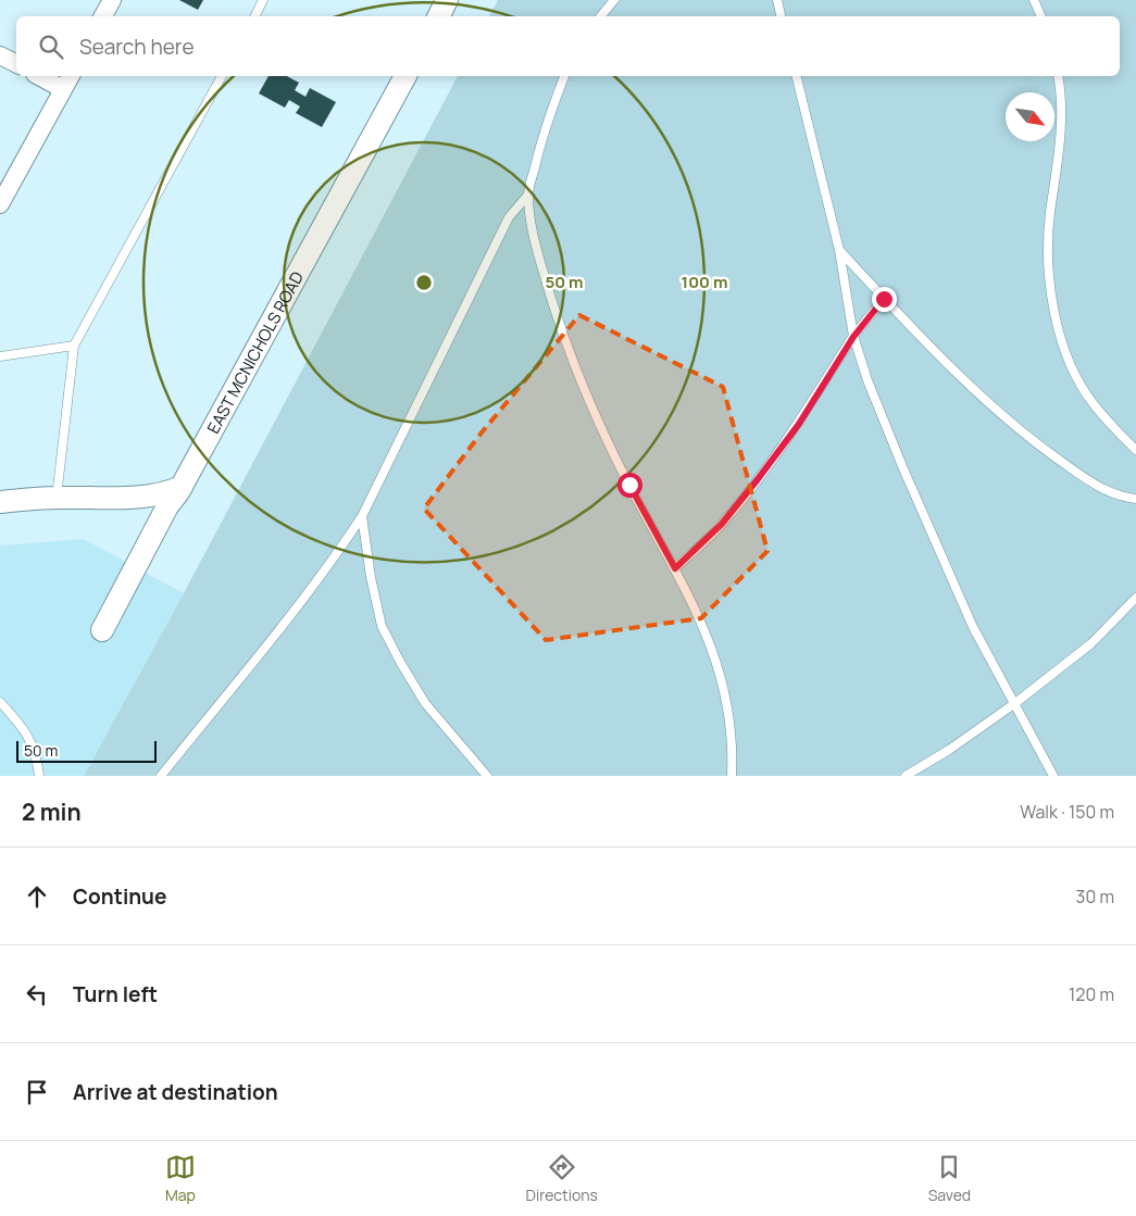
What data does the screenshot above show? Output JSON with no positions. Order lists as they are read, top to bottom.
{
  "streets": {
    "street": ["EAST MCNICHOLS ROAD"]
  },
  "scale_bar": "50 m",
  "north": "bottom right",
  "page": {
    "search": "Search here",
    "scale": "50 m",
    "heading": ["2 min", "Walk · 150 m"],
    "list": [
      ["Continue", "30 m"],
      ["Turn left", "120 m"],
      "Arrive at destination"
    ],
    "nav": ["Map", "Directions", "Saved"]
  },
  "rings": ["50 m", "100 m"]
}
